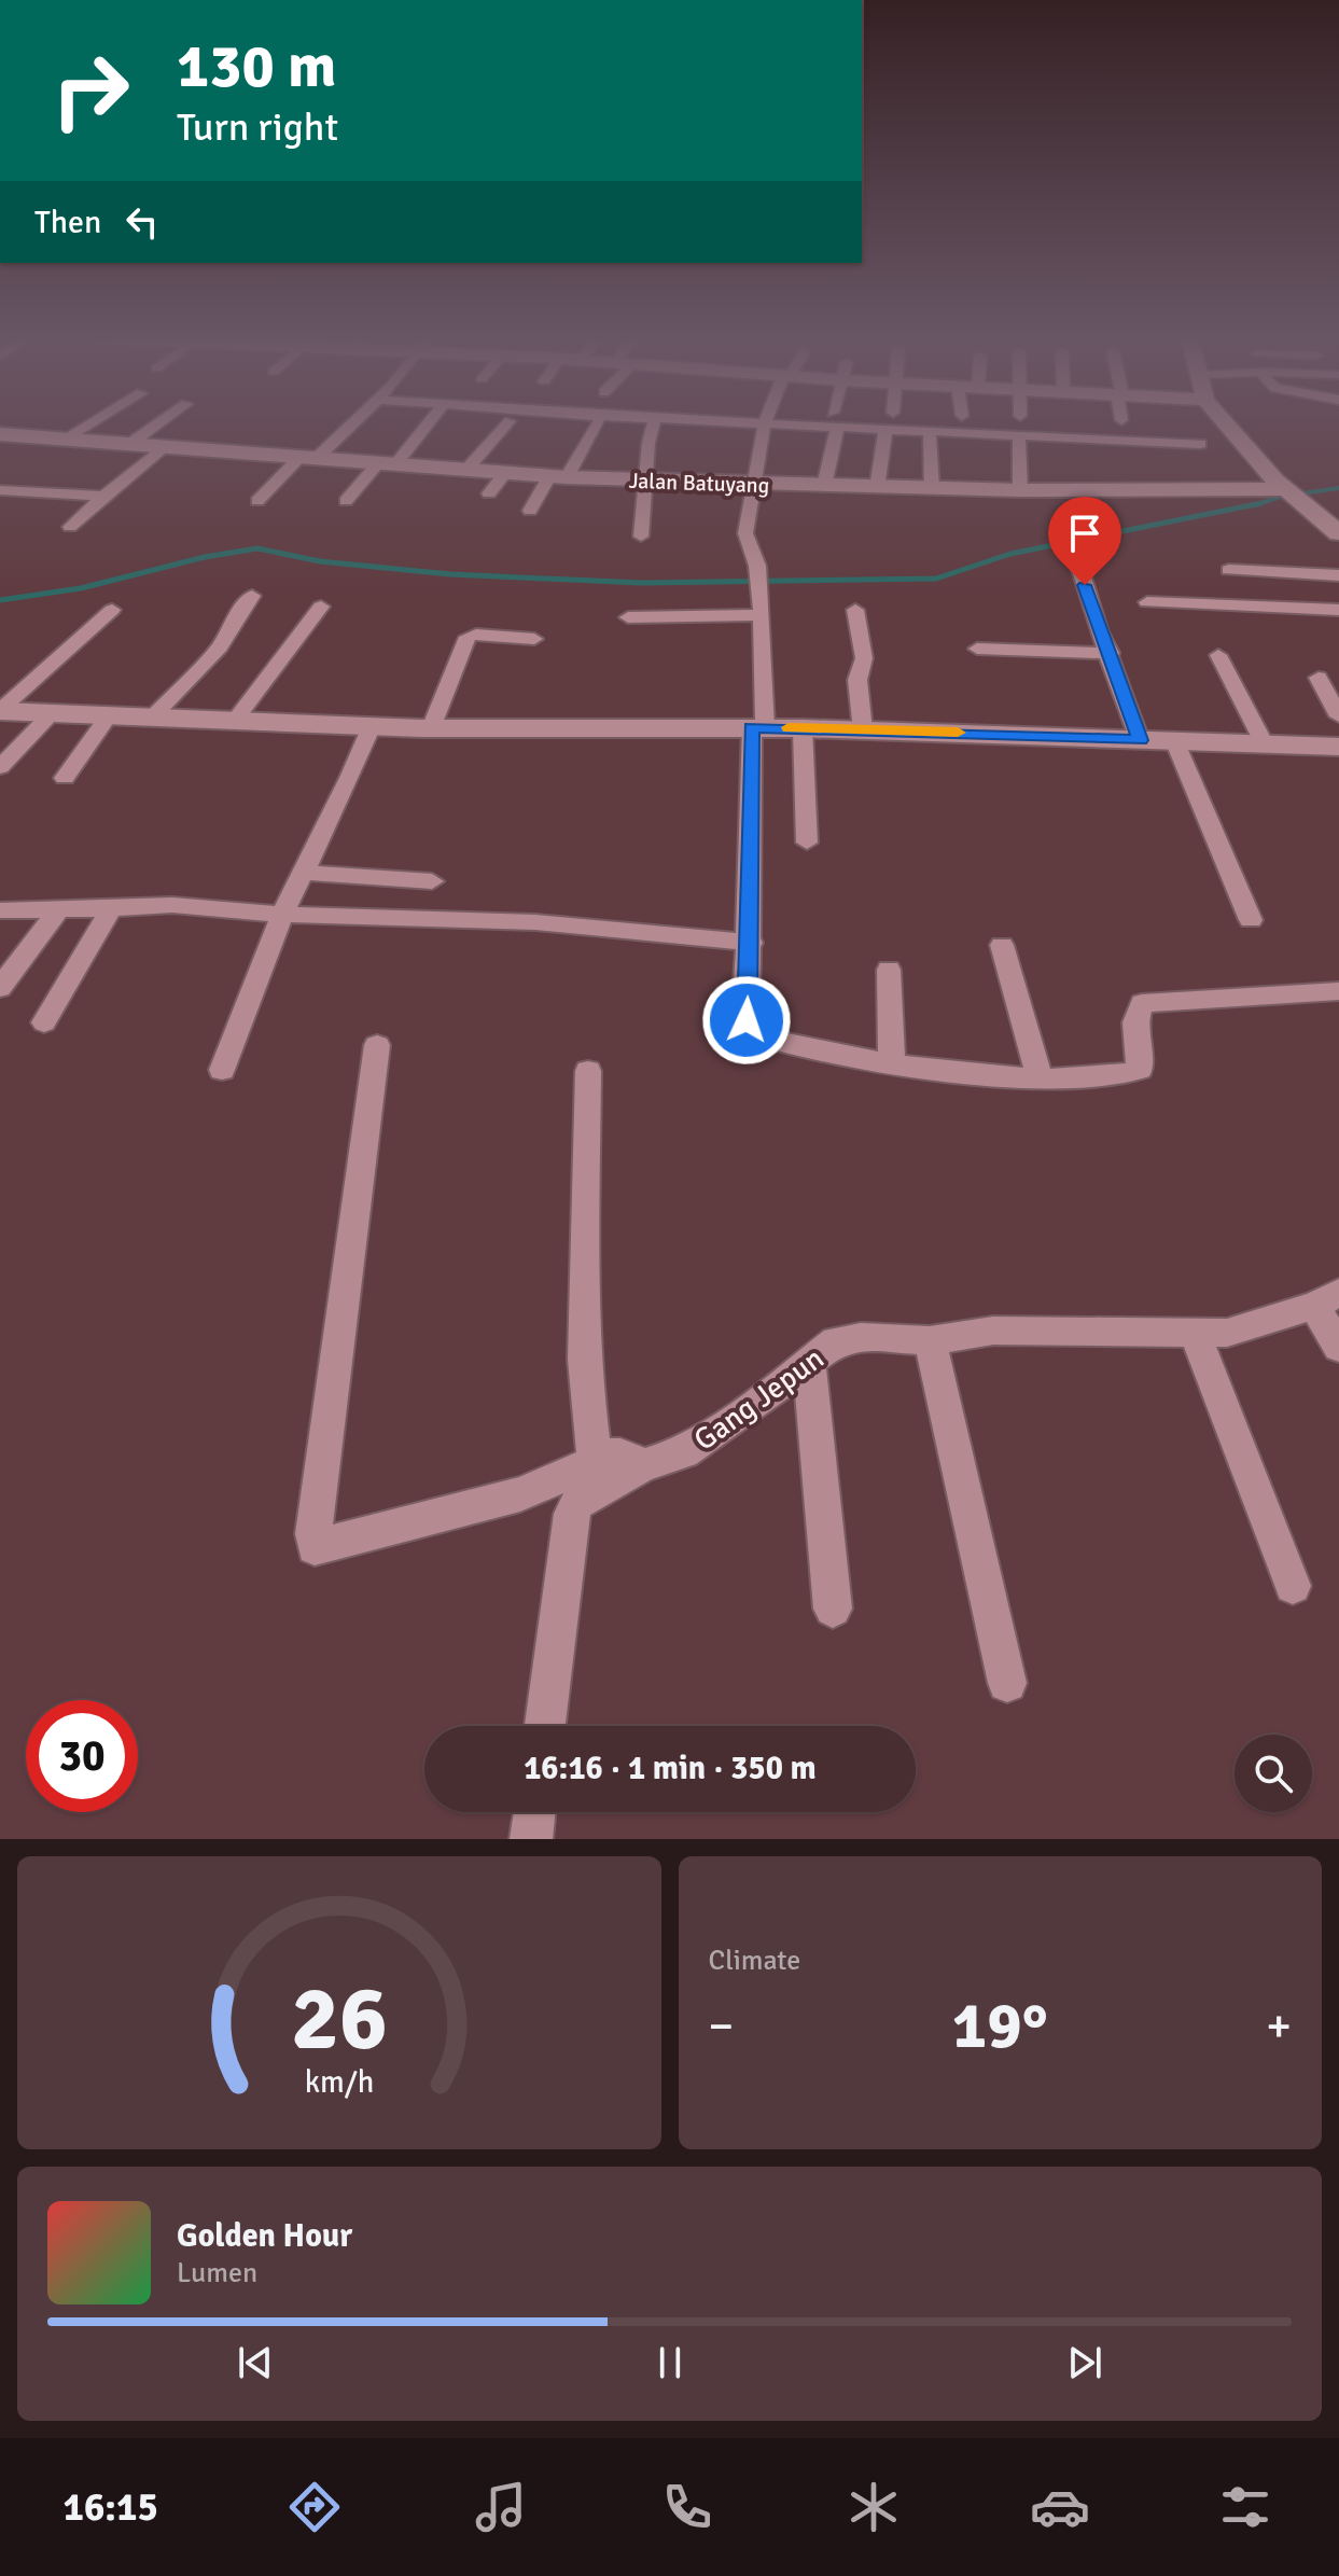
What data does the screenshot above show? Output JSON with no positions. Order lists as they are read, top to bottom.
{
  "streets": {
    "street": ["Jalan Batuyang", "Gang Jepun"]
  },
  "page": {
    "turn": ["130 m", "Turn right"],
    "then": "Then",
    "limit": "30",
    "trip": "16:16 · 1 min · 350 m",
    "tile": "Climate",
    "heat": ["−", "19°", "+"],
    "song": ["Golden Hour", "Lumen"],
    "tabs": "16:15",
    "gauge": ["26", "km/h"]
  }
}
